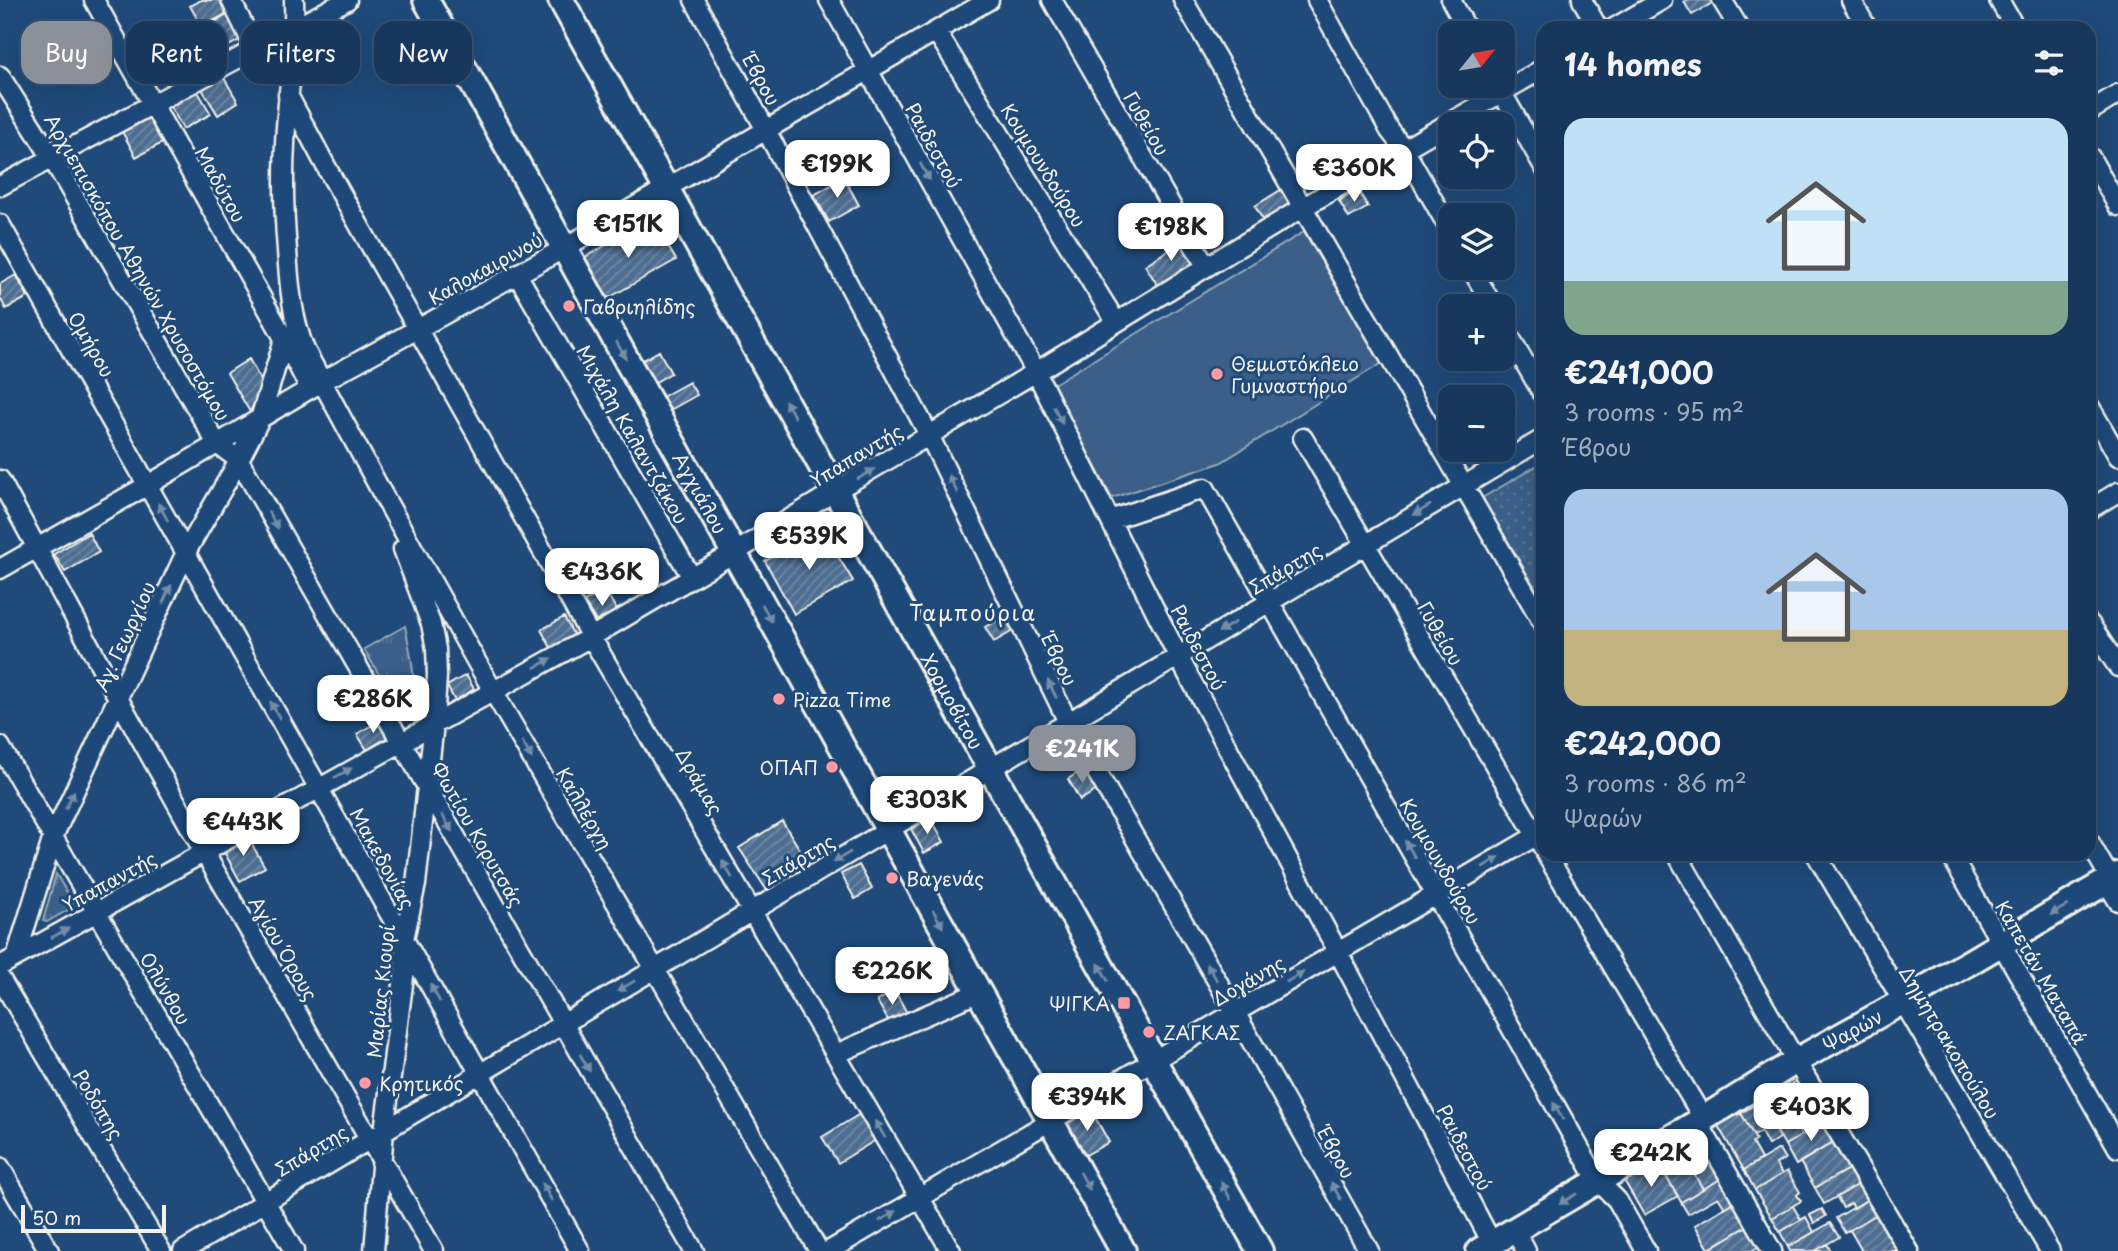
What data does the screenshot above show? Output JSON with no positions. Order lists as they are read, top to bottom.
{
  "streets": {
    "main road": ["Αγχιάλου", "Χορμοβίτου", "Ψαρών"],
    "street": [
      "Έβρου",
      "Γυθείου",
      "Ραιδεστού",
      "Κουμουνδούρου",
      "Μαδύτου",
      "Αρχιεπισκόπου Αθηνών Χρυσοστόμου",
      "Καλοκαιρινού",
      "Ομήρου",
      "Μιχάλη Καλαντζάκου",
      "Υπαπαντής",
      "Σπάρτης",
      "Αγ. Γεωργίου",
      "Δράμας",
      "Καλλέργη",
      "Φωτίου Κορυτσάς",
      "Μακεδονίας",
      "Αγίου Όρους",
      "Καπετάν Ματαπά",
      "Δογάνης",
      "Ολύνθου",
      "Μαρίας Κιουρί",
      "Δημητρακοπούλου",
      "Ροδόπης"
    ]
  },
  "crossings": [
    ["Έβρου", "Καλοκαιρινού"],
    ["Έβρου", "Υπαπαντής"],
    ["Έβρου", "Σπάρτης"],
    ["Έβρου", "Δογάνης"],
    ["Γυθείου", "Υπαπαντής"],
    ["Γυθείου", "Σπάρτης"],
    ["Ραιδεστού", "Κουμουνδούρου"],
    ["Ραιδεστού", "Καλοκαιρινού"],
    ["Ραιδεστού", "Υπαπαντής"],
    ["Ραιδεστού", "Σπάρτης"],
    ["Ραιδεστού", "Δογάνης"],
    ["Ραιδεστού", "Ψαρών"],
    ["Κουμουνδούρου", "Καλοκαιρινού"],
    ["Κουμουνδούρου", "Υπαπαντής"],
    ["Κουμουνδούρου", "Σπάρτης"],
    ["Κουμουνδούρου", "Δογάνης"],
    ["Κουμουνδούρου", "Ψαρών"],
    ["Μαδύτου", "Καλοκαιρινού"],
    ["Μαδύτου", "Αγ. Γεωργίου"],
    ["Μαδύτου", "Καλλέργη"],
    ["Αρχιεπισκόπου Αθηνών Χρυσοστόμου", "Καλοκαιρινού"],
    ["Αρχιεπισκόπου Αθηνών Χρυσοστόμου", "Φωτίου Κορυτσάς"],
    ["Καλοκαιρινού", "Ομήρου"],
    ["Καλοκαιρινού", "Μιχάλη Καλαντζάκου"],
    ["Καλοκαιρινού", "Αγχιάλου"],
    ["Καλοκαιρινού", "Αγ. Γεωργίου"],
    ["Καλοκαιρινού", "Χορμοβίτου"],
    ["Καλοκαιρινού", "Δράμας"],
    ["Καλοκαιρινού", "Καλλέργη"],
    ["Καλοκαιρινού", "Φωτίου Κορυτσάς"],
    ["Καλοκαιρινού", "Μακεδονίας"],
    ["Καλοκαιρινού", "Αγίου Όρους"],
    ["Ομήρου", "Μακεδονίας"],
    ["Μιχάλη Καλαντζάκου", "Υπαπαντής"],
    ["Υπαπαντής", "Αγχιάλου"],
    ["Υπαπαντής", "Αγ. Γεωργίου"],
    ["Υπαπαντής", "Χορμοβίτου"],
    ["Υπαπαντής", "Δράμας"],
    ["Υπαπαντής", "Καλλέργη"],
    ["Υπαπαντής", "Φωτίου Κορυτσάς"],
    ["Υπαπαντής", "Μακεδονίας"],
    ["Υπαπαντής", "Αγίου Όρους"],
    ["Υπαπαντής", "Ολύνθου"],
    ["Υπαπαντής", "Μαρίας Κιουρί"],
    ["Αγχιάλου", "Σπάρτης"],
    ["Αγχιάλου", "Δογάνης"],
    ["Σπάρτης", "Χορμοβίτου"],
    ["Σπάρτης", "Δράμας"],
    ["Σπάρτης", "Καλλέργη"],
    ["Σπάρτης", "Φωτίου Κορυτσάς"],
    ["Σπάρτης", "Μακεδονίας"],
    ["Σπάρτης", "Αγίου Όρους"],
    ["Σπάρτης", "Ολύνθου"],
    ["Σπάρτης", "Μαρίας Κιουρί"],
    ["Αγ. Γεωργίου", "Φωτίου Κορυτσάς"],
    ["Αγ. Γεωργίου", "Μακεδονίας"],
    ["Αγ. Γεωργίου", "Αγίου Όρους"],
    ["Αγ. Γεωργίου", "Ολύνθου"],
    ["Χορμοβίτου", "Δογάνης"],
    ["Δράμας", "Δογάνης"],
    ["Καλλέργη", "Μαρίας Κιουρί"],
    ["Φωτίου Κορυτσάς", "Μαρίας Κιουρί"],
    ["Μακεδονίας", "Μαρίας Κιουρί"],
    ["Αγίου Όρους", "Μαρίας Κιουρί"],
    ["Καπετάν Ματαπά", "Ψαρών"],
    ["Ψαρών", "Δημητρακοπούλου"]
  ],
  "one_way": [
    "Έβρου",
    "Ραιδεστού",
    "Αγχιάλου",
    "Αγ. Γεωργίου",
    "Χορμοβίτου",
    "Δράμας",
    "Φωτίου Κορυτσάς",
    "Μακεδονίας",
    "Δογάνης"
  ],
  "districts": ["Ταμπούρια"],
  "places": {
    "other": [
      "Γαβριηλίδης",
      "Θεμιστόκλειο Γυμναστήριο",
      "Pizza Time",
      "ΟΠΑΠ",
      "Βαγενάς",
      "ΖΑΓΚΑΣ",
      "Κρητικός"
    ],
    "transit": ["ΨΙΓΚΑ"]
  },
  "scale_bar": "50 m",
  "north": "top right",
  "page": {
    "map_buttons": ["+", "−"],
    "chip": [
      "Buy",
      "Rent",
      "Filters",
      "New"
    ],
    "heading": "14 homes",
    "list": [
      {
        "name": "€241,000",
        "note": "3 rooms · 95 m² · Έβρου"
      },
      {
        "name": "€242,000",
        "note": "3 rooms · 86 m² · Ψαρών"
      }
    ],
    "price": [
      "€199K",
      "€360K",
      "€151K",
      "€198K",
      "€539K",
      "€436K",
      "€286K",
      "€241K",
      "€303K",
      "€443K",
      "€226K",
      "€394K",
      "€403K",
      "€242K"
    ],
    "scale": "50 m"
  }
}
